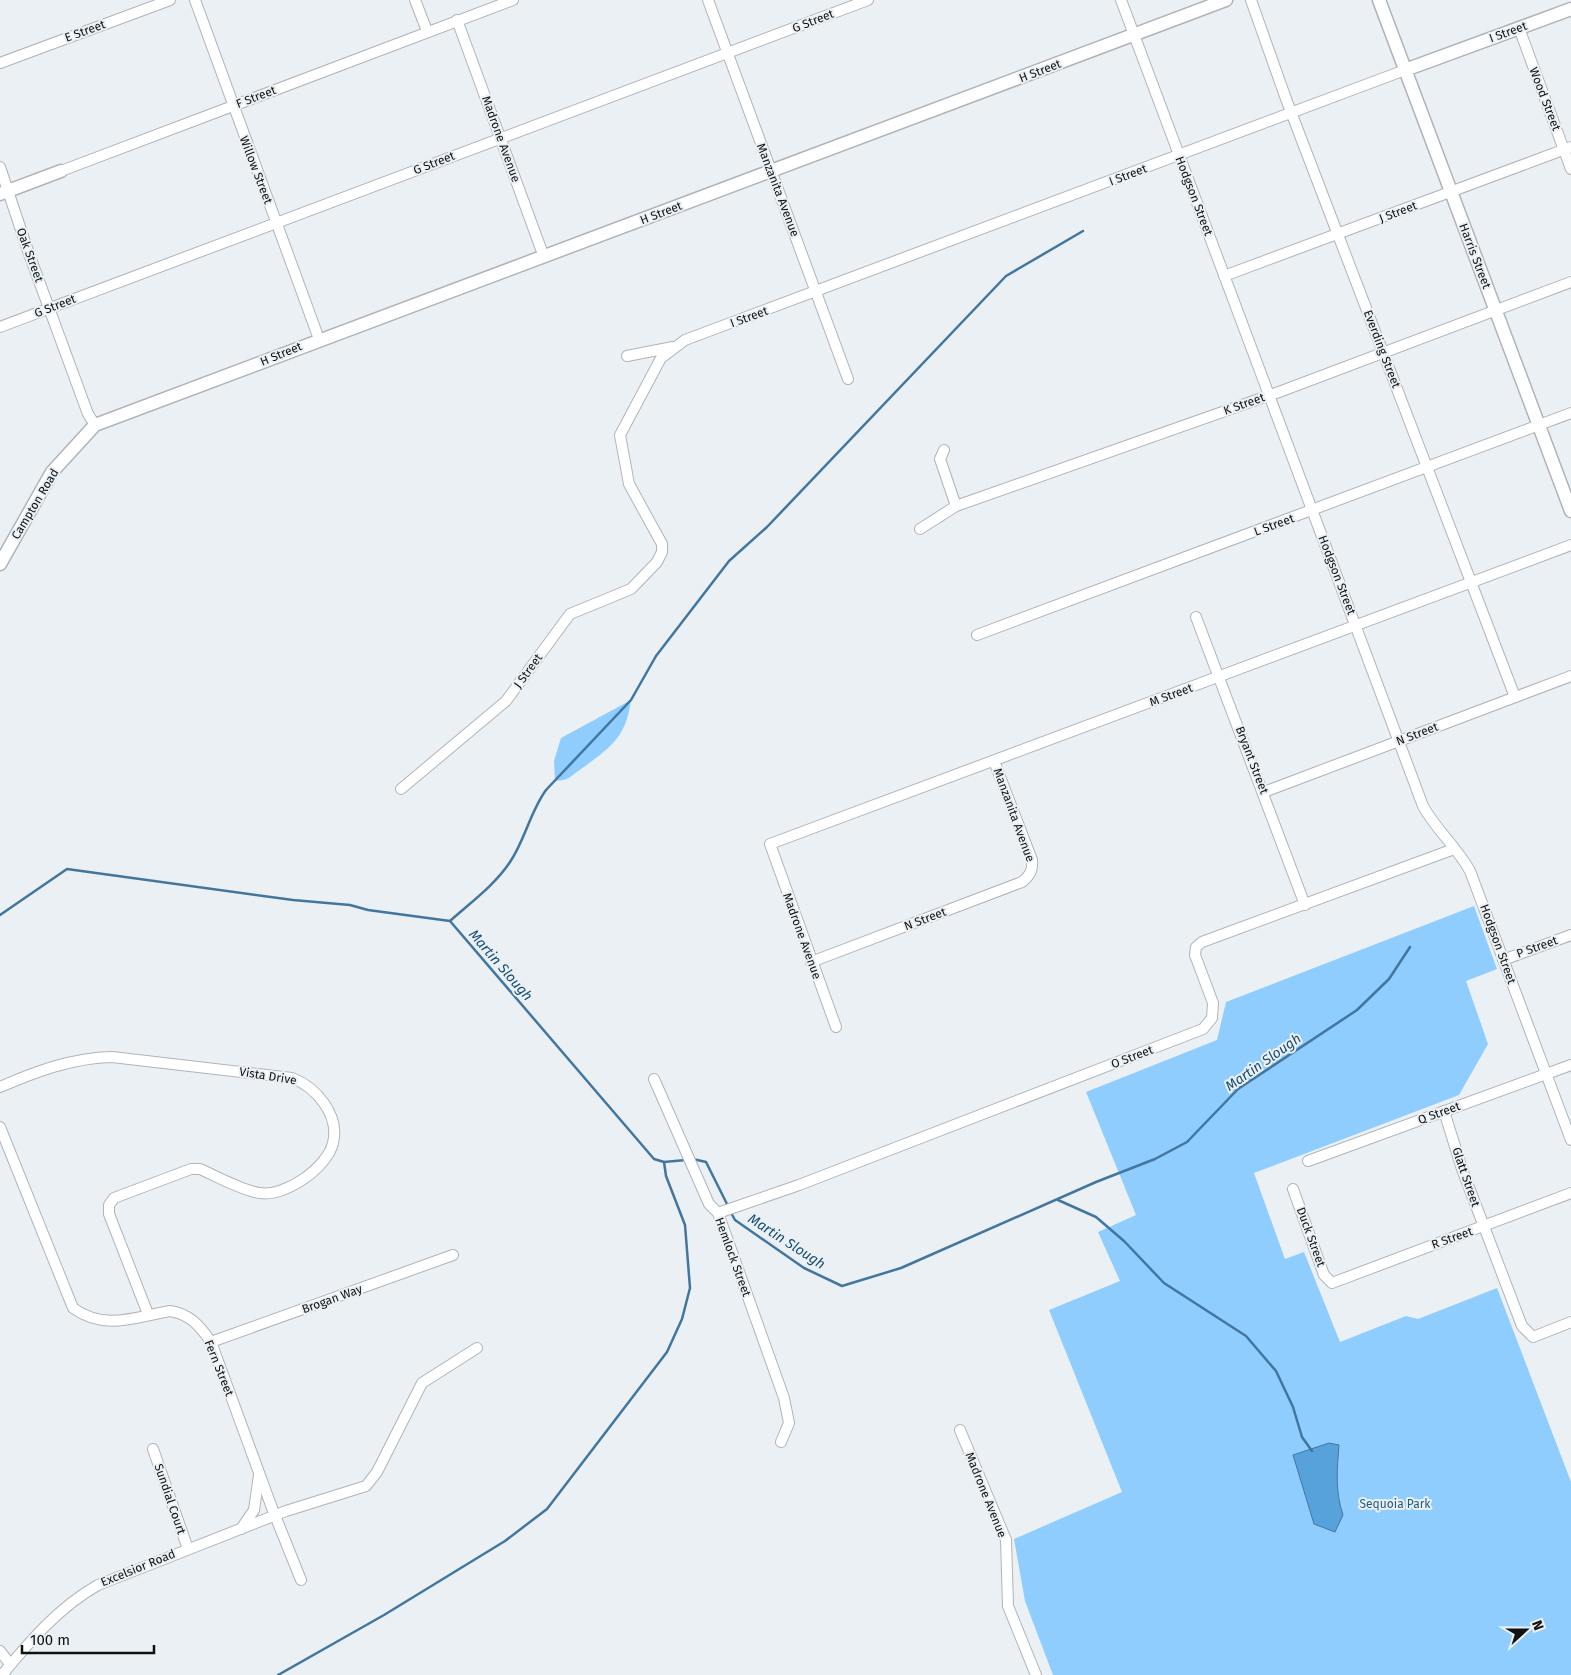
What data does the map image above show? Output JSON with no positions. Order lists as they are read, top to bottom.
{
  "streets": {
    "main road": [
      "I Street",
      "H Street",
      "F Street",
      "Harris Street",
      "Campton Road"
    ],
    "street": [
      "G Street",
      "E Street",
      "Wood Street",
      "Madrone Avenue",
      "Willow Street",
      "Manzanita Avenue",
      "Hodgson Street",
      "J Street",
      "Oak Street",
      "Everding Street",
      "K Street",
      "L Street",
      "M Street",
      "N Street",
      "Bryant Street",
      "P Street",
      "O Street",
      "Vista Drive",
      "Q Street",
      "Glatt Street",
      "Duck Street",
      "R Street",
      "Hemlock Street",
      "Brogan Way",
      "Fern Street",
      "Sundial Court",
      "Excelsior Road"
    ]
  },
  "crossings": [
    ["G Street", "Madrone Avenue"],
    ["G Street", "Willow Street"],
    ["G Street", "Manzanita Avenue"],
    ["G Street", "Oak Street"],
    ["I Street", "Wood Street"],
    ["I Street", "Manzanita Avenue"],
    ["I Street", "Hodgson Street"],
    ["I Street", "J Street"],
    ["I Street", "Harris Street"],
    ["I Street", "Everding Street"],
    ["H Street", "Madrone Avenue"],
    ["H Street", "Willow Street"],
    ["H Street", "Manzanita Avenue"],
    ["H Street", "Hodgson Street"],
    ["H Street", "Oak Street"],
    ["H Street", "Campton Road"],
    ["F Street", "Madrone Avenue"],
    ["F Street", "Willow Street"],
    ["F Street", "Oak Street"],
    ["Wood Street", "J Street"],
    ["Madrone Avenue", "M Street"],
    ["Madrone Avenue", "N Street"],
    ["Manzanita Avenue", "M Street"],
    ["Manzanita Avenue", "N Street"],
    ["Hodgson Street", "J Street"],
    ["Hodgson Street", "K Street"],
    ["Hodgson Street", "L Street"],
    ["Hodgson Street", "M Street"],
    ["Hodgson Street", "N Street"],
    ["Hodgson Street", "P Street"],
    ["Hodgson Street", "O Street"],
    ["Hodgson Street", "Q Street"],
    ["J Street", "Harris Street"],
    ["J Street", "Everding Street"],
    ["Oak Street", "Campton Road"],
    ["Harris Street", "K Street"],
    ["Harris Street", "L Street"],
    ["Everding Street", "K Street"],
    ["Everding Street", "L Street"],
    ["Everding Street", "M Street"],
    ["Everding Street", "N Street"],
    ["M Street", "Bryant Street"],
    ["N Street", "Bryant Street"],
    ["Bryant Street", "O Street"],
    ["O Street", "Hemlock Street"],
    ["Vista Drive", "Fern Street"],
    ["Q Street", "Glatt Street"],
    ["Glatt Street", "R Street"],
    ["Duck Street", "R Street"],
    ["Brogan Way", "Fern Street"],
    ["Fern Street", "Excelsior Road"],
    ["Sundial Court", "Excelsior Road"]
  ],
  "water": ["Martin Slough"],
  "parks": ["Sequoia Park"],
  "scale_bar": "100 m",
  "north": "right"
}
